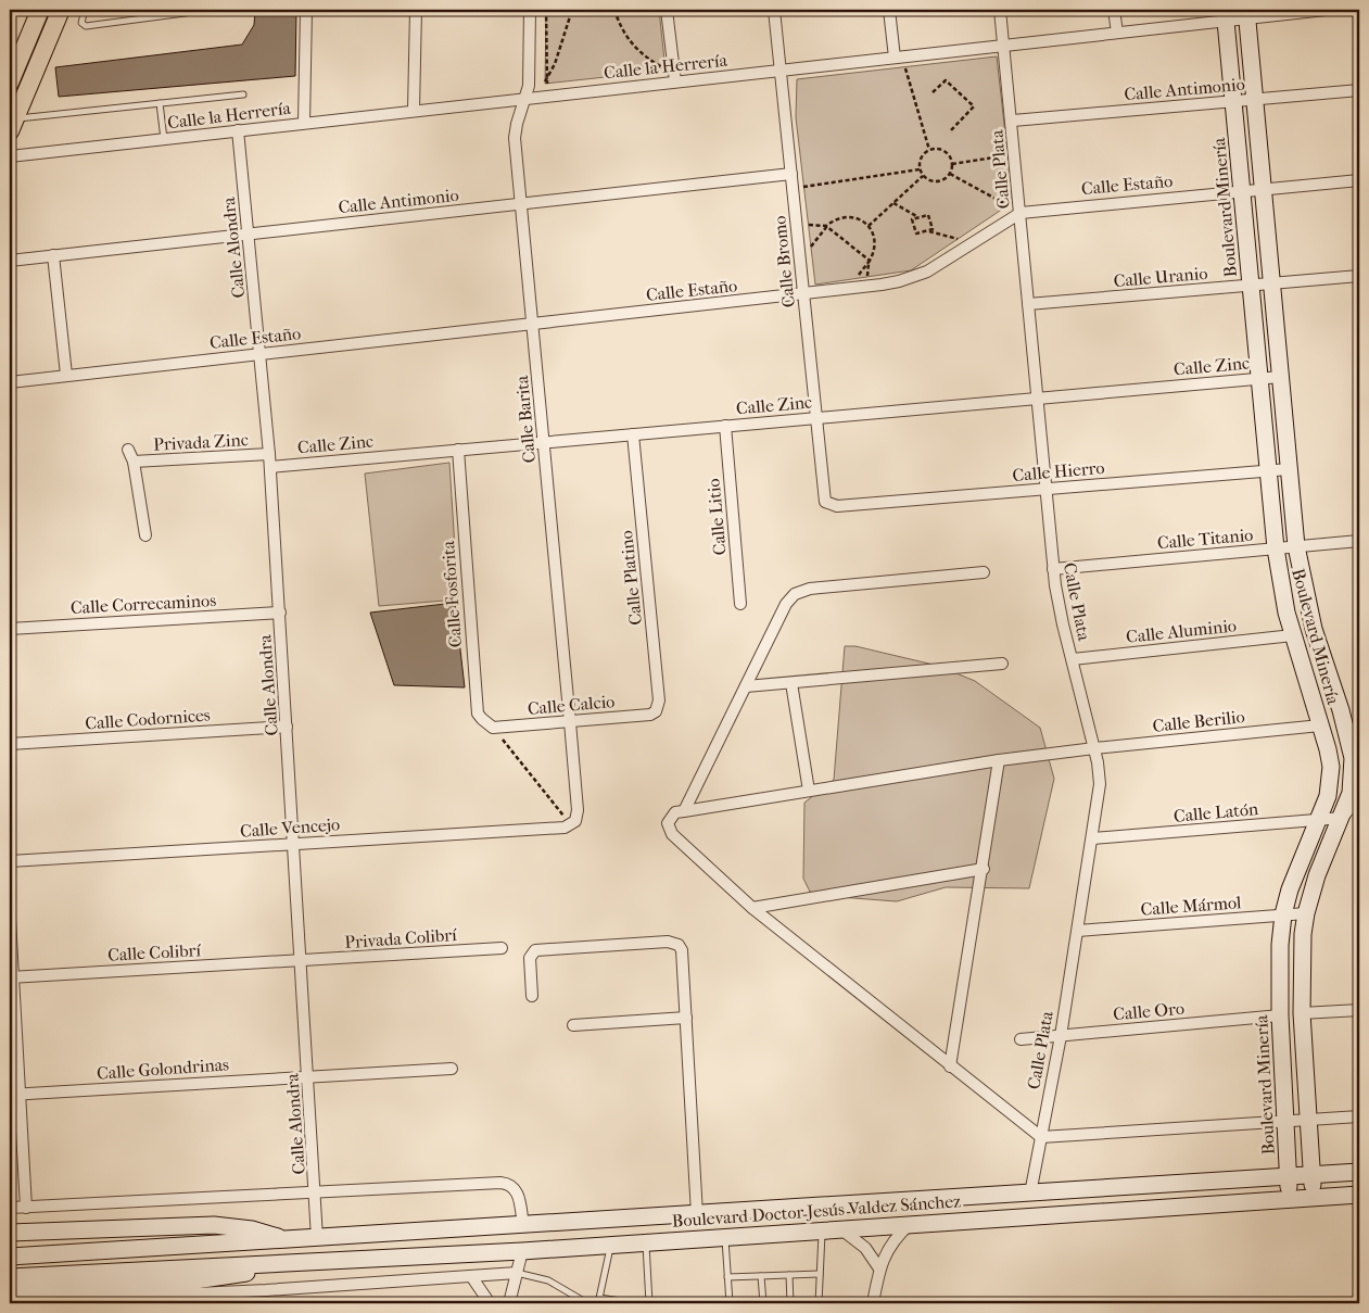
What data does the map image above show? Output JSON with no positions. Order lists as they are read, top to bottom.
{
  "streets": {
    "street": [
      "Calle la Herrería",
      "Calle Antimonio",
      "Calle Plata",
      "Calle Estaño",
      "Boulevard Minería",
      "Calle Alondra",
      "Calle Bromo",
      "Calle Uranio",
      "Calle Zinc",
      "Calle Barita",
      "Privada Zinc",
      "Calle Hierro",
      "Calle Litio",
      "Calle Titanio",
      "Calle Platino",
      "Calle Fosforita",
      "Calle Correcaminos",
      "Calle Aluminio",
      "Calle Calcio",
      "Calle Codornices",
      "Calle Berilio",
      "Calle Latón",
      "Calle Vencejo",
      "Calle Mármol",
      "Privada Colibrí",
      "Calle Colibrí",
      "Calle Oro",
      "Calle Golondrinas",
      "Boulevard Doctor Jesús Valdez Sánchez"
    ]
  },
  "crossings": [
    ["Calle la Herrería", "Calle Plata"],
    ["Calle la Herrería", "Boulevard Minería"],
    ["Calle la Herrería", "Calle Alondra"],
    ["Calle la Herrería", "Calle Bromo"],
    ["Calle la Herrería", "Calle Barita"],
    ["Calle Antimonio", "Calle Plata"],
    ["Calle Antimonio", "Boulevard Minería"],
    ["Calle Antimonio", "Calle Alondra"],
    ["Calle Antimonio", "Calle Bromo"],
    ["Calle Antimonio", "Calle Barita"],
    ["Calle Plata", "Calle Estaño"],
    ["Calle Plata", "Calle Uranio"],
    ["Calle Plata", "Calle Zinc"],
    ["Calle Plata", "Calle Hierro"],
    ["Calle Plata", "Calle Titanio"],
    ["Calle Plata", "Calle Aluminio"],
    ["Calle Plata", "Calle Berilio"],
    ["Calle Plata", "Calle Latón"],
    ["Calle Plata", "Calle Mármol"],
    ["Calle Plata", "Calle Oro"],
    ["Calle Plata", "Boulevard Doctor Jesús Valdez Sánchez"],
    ["Calle Estaño", "Boulevard Minería"],
    ["Calle Estaño", "Calle Alondra"],
    ["Calle Estaño", "Calle Bromo"],
    ["Calle Estaño", "Calle Barita"],
    ["Boulevard Minería", "Calle Uranio"],
    ["Boulevard Minería", "Calle Zinc"],
    ["Boulevard Minería", "Calle Hierro"],
    ["Boulevard Minería", "Calle Titanio"],
    ["Boulevard Minería", "Calle Aluminio"],
    ["Boulevard Minería", "Calle Berilio"],
    ["Boulevard Minería", "Calle Latón"],
    ["Boulevard Minería", "Calle Mármol"],
    ["Boulevard Minería", "Calle Oro"],
    ["Boulevard Minería", "Boulevard Doctor Jesús Valdez Sánchez"],
    ["Calle Alondra", "Calle Zinc"],
    ["Calle Alondra", "Privada Zinc"],
    ["Calle Alondra", "Calle Correcaminos"],
    ["Calle Alondra", "Calle Codornices"],
    ["Calle Alondra", "Calle Vencejo"],
    ["Calle Alondra", "Privada Colibrí"],
    ["Calle Alondra", "Calle Colibrí"],
    ["Calle Alondra", "Calle Golondrinas"],
    ["Calle Alondra", "Boulevard Doctor Jesús Valdez Sánchez"],
    ["Calle Bromo", "Calle Zinc"],
    ["Calle Bromo", "Calle Hierro"],
    ["Calle Zinc", "Calle Barita"],
    ["Calle Zinc", "Calle Litio"],
    ["Calle Zinc", "Calle Platino"],
    ["Calle Zinc", "Calle Fosforita"],
    ["Calle Barita", "Calle Calcio"],
    ["Calle Barita", "Calle Vencejo"],
    ["Calle Platino", "Calle Calcio"],
    ["Calle Fosforita", "Calle Calcio"],
    ["Privada Colibrí", "Calle Colibrí"]
  ]
}
